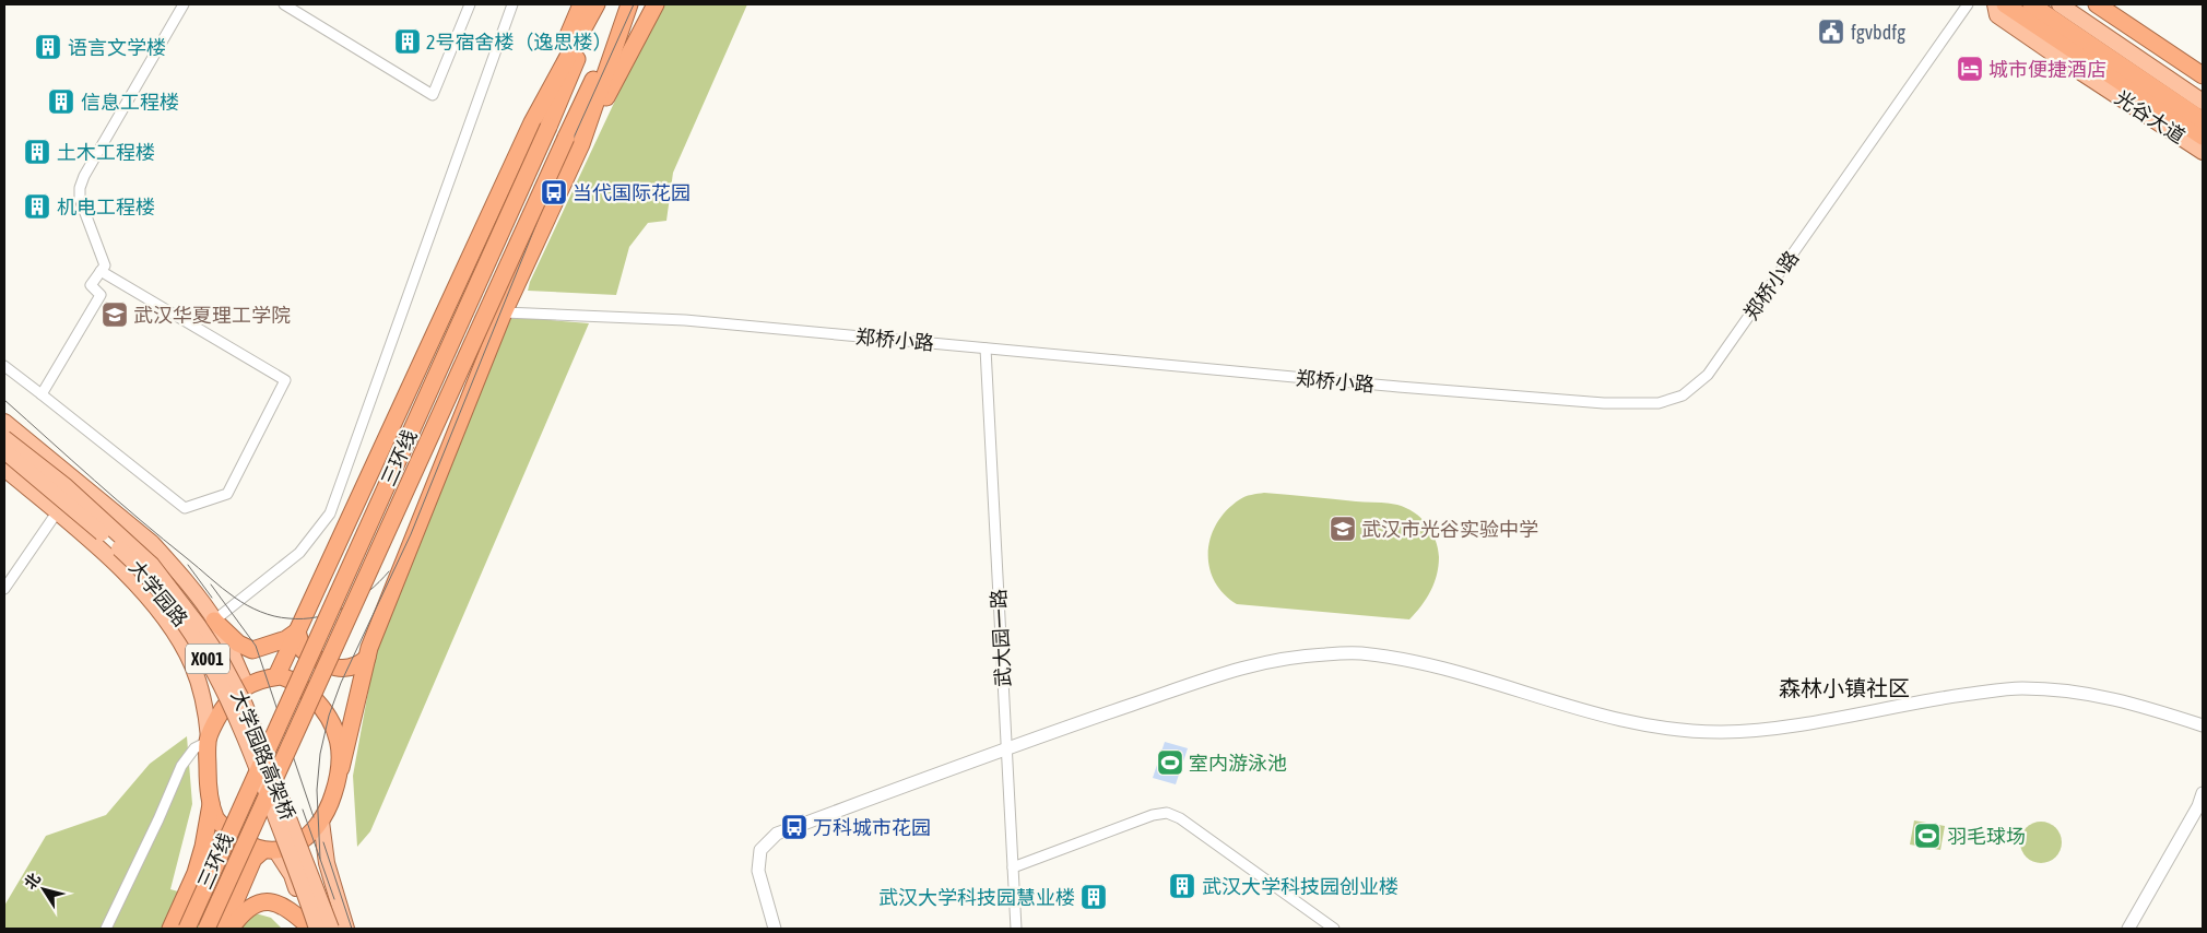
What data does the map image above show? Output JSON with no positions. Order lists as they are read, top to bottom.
{
  "streets": {
    "highway": ["三环线"],
    "main road": [
      "光谷大道",
      "大学园路",
      "X001",
      "大学园路高架桥"
    ],
    "street": ["郑桥小路", "武大园一路"]
  },
  "crossings": [
    ["郑桥小路", "武大园一路"]
  ],
  "districts": ["森林小镇社区"],
  "places": {
    "public building": ["fgvbdfg"],
    "building": [
      "2号宿舍楼（逸思楼）",
      "语言文学楼",
      "信息工程楼",
      "土木工程楼",
      "机电工程楼",
      "武汉大学科技园创业楼",
      "武汉大学科技园慧业楼"
    ],
    "hotel": ["城市便捷酒店"],
    "bus stop": ["当代国际花园", "万科城市花园"],
    "school or university": ["武汉华夏理工学院", "武汉市光谷实验中学"],
    "sports": ["室内游泳池", "羽毛球场"]
  },
  "north": "top left"
}
